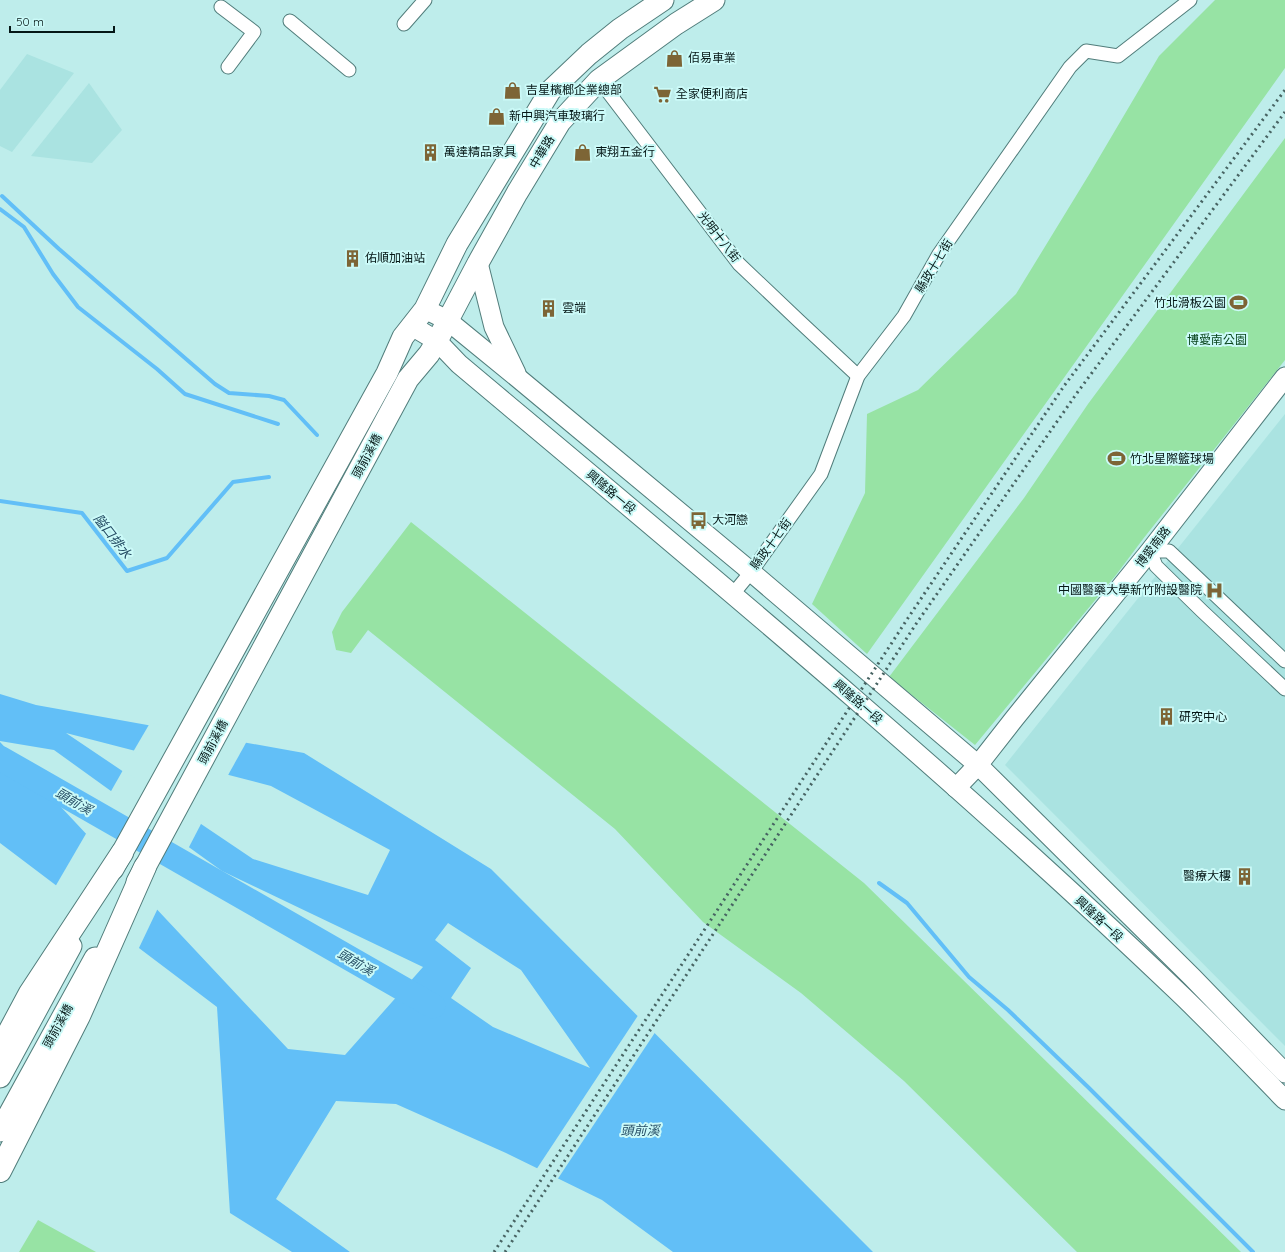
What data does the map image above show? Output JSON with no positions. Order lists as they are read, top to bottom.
{
  "streets": {
    "main road": ["中華路", "頭前溪橋"],
    "street": [
      "光明十八街",
      "縣政十七街",
      "興隆路一段",
      "博愛南路"
    ]
  },
  "crossings": [
    ["中華路", "光明十八街"],
    ["中華路", "頭前溪橋"],
    ["中華路", "興隆路一段"],
    ["光明十八街", "縣政十七街"],
    ["縣政十七街", "興隆路一段"],
    ["頭前溪橋", "興隆路一段"],
    ["興隆路一段", "博愛南路"]
  ],
  "water": ["隘口排水", "頭前溪"],
  "parks": ["博愛南公園"],
  "places": {
    "shop": [
      "佰易車業",
      "吉星檳榔企業總部",
      "新中興汽車玻璃行",
      "東翔五金行"
    ],
    "supermarket": ["全家便利商店"],
    "building": [
      "萬達精品家具",
      "佑順加油站",
      "雲端",
      "研究中心",
      "醫療大樓"
    ],
    "sports": ["竹北滑板公園", "竹北星際籃球場"],
    "bus stop": ["大河戀"],
    "hospital": ["中國醫藥大學新竹附設醫院"]
  },
  "scale_bar": "50 m"
}
